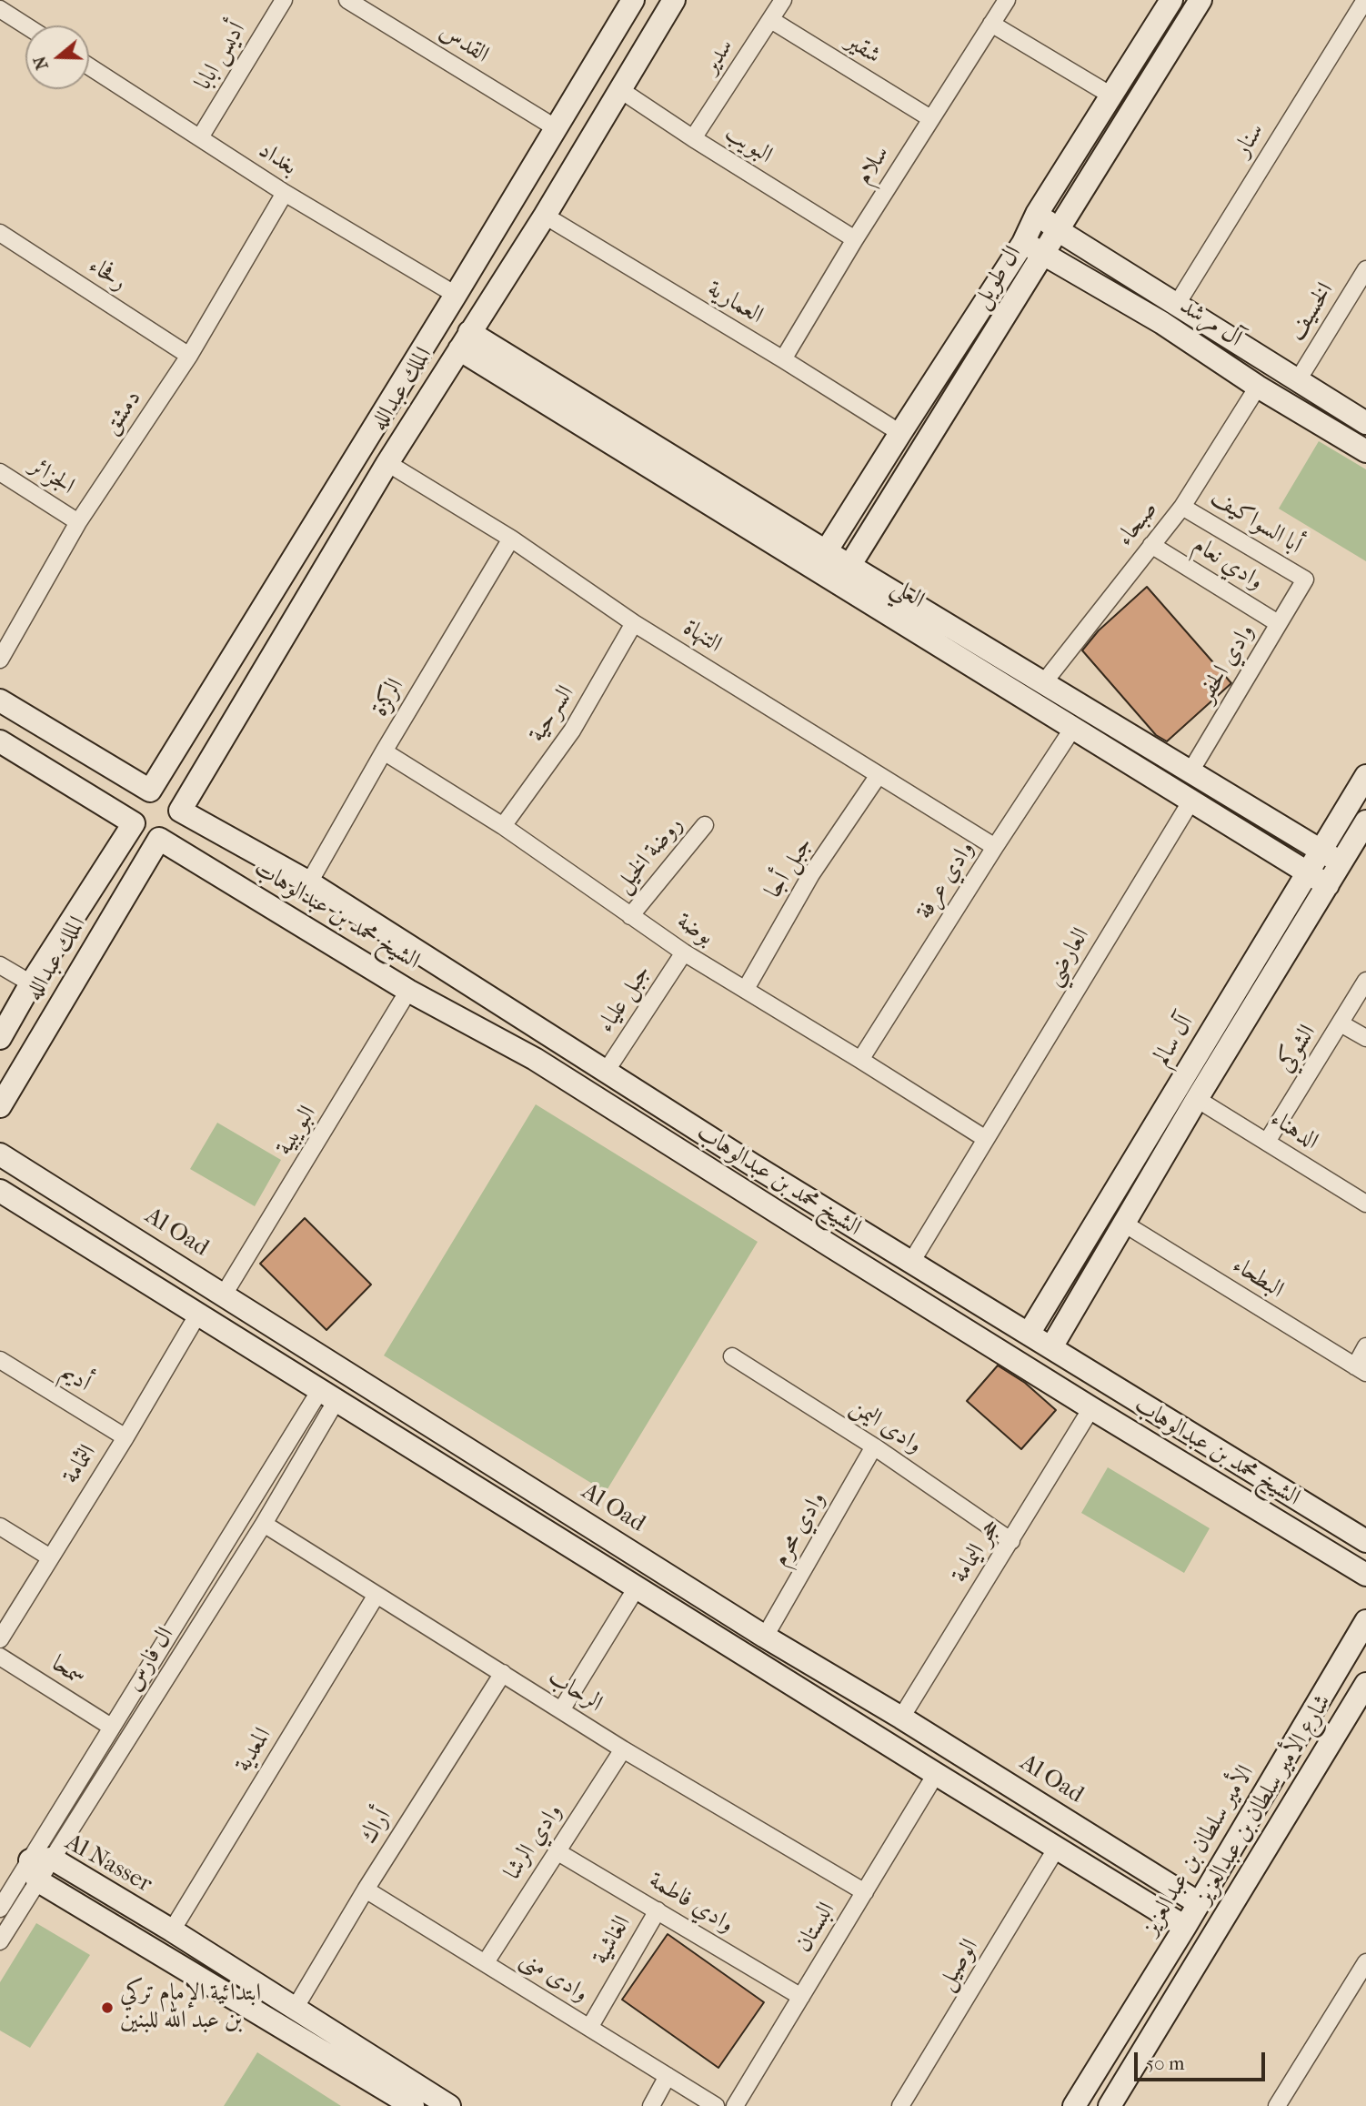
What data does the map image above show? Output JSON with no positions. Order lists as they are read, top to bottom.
{
  "streets": {
    "street": [
      "القدس",
      "شقير",
      "أديس ابابا",
      "سدير",
      "سنار",
      "البويب",
      "بغداد",
      "سلام",
      "رفحاء",
      "ال طويل",
      "العمارية",
      "الخسيف",
      "آل مرشد",
      "الملك عبدالله",
      "دمشق",
      "الجزائر",
      "أبا السواكيف",
      "صبحاء",
      "وادي نعام",
      "العلي",
      "التنهاة",
      "وادي الحفر",
      "الركزة",
      "السرحية",
      "روضة الخيل",
      "جبل أجا",
      "وادي عرفة",
      "الشيخ محمد بن عبدالوهاب",
      "بوضة",
      "العارضي",
      "جبل علياء",
      "آل سالم",
      "الشوكي",
      "البويبية",
      "الدهناء",
      "Al Oad",
      "البطحاء",
      "أديم",
      "وادى اليمن",
      "الثمامة",
      "وادي محرم",
      "حجر اليمامة",
      "ال فارس",
      "سمحا",
      "الرحاب",
      "المعدية",
      "شارع الأمير سلطان بن عبدالعزيز",
      "أراك",
      "وادي الرشا",
      "الأمير سلطان بن عبدالعزيز",
      "Al Nasser",
      "وادي فاطمة",
      "البستان",
      "الغاشية",
      "الوصيل",
      "وادى منى"
    ]
  },
  "crossings": [
    ["القدس", "الملك عبدالله"],
    ["شقير", "سدير"],
    ["شقير", "سلام"],
    ["أديس ابابا", "بغداد"],
    ["سدير", "البويب"],
    ["سنار", "آل مرشد"],
    ["البويب", "سلام"],
    ["البويب", "الملك عبدالله"],
    ["بغداد", "الملك عبدالله"],
    ["بغداد", "دمشق"],
    ["سلام", "العمارية"],
    ["رفحاء", "دمشق"],
    ["ال طويل", "العمارية"],
    ["ال طويل", "آل مرشد"],
    ["ال طويل", "العلي"],
    ["العمارية", "الملك عبدالله"],
    ["الخسيف", "آل مرشد"],
    ["آل مرشد", "صبحاء"],
    ["الملك عبدالله", "العلي"],
    ["الملك عبدالله", "التنهاة"],
    ["الملك عبدالله", "الشيخ محمد بن عبدالوهاب"],
    ["دمشق", "الجزائر"],
    ["أبا السواكيف", "صبحاء"],
    ["أبا السواكيف", "وادي الحفر"],
    ["صبحاء", "وادي نعام"],
    ["صبحاء", "العلي"],
    ["وادي نعام", "وادي الحفر"],
    ["العلي", "وادي الحفر"],
    ["العلي", "وادي عرفة"],
    ["العلي", "العارضي"],
    ["العلي", "آل سالم"],
    ["التنهاة", "الركزة"],
    ["التنهاة", "السرحية"],
    ["التنهاة", "جبل أجا"],
    ["التنهاة", "وادي عرفة"],
    ["الركزة", "الشيخ محمد بن عبدالوهاب"],
    ["الركزة", "بوضة"],
    ["السرحية", "بوضة"],
    ["روضة الخيل", "بوضة"],
    ["جبل أجا", "بوضة"],
    ["وادي عرفة", "بوضة"],
    ["الشيخ محمد بن عبدالوهاب", "العارضي"],
    ["الشيخ محمد بن عبدالوهاب", "جبل علياء"],
    ["الشيخ محمد بن عبدالوهاب", "آل سالم"],
    ["الشيخ محمد بن عبدالوهاب", "البويبية"],
    ["الشيخ محمد بن عبدالوهاب", "حجر اليمامة"],
    ["بوضة", "العارضي"],
    ["بوضة", "جبل علياء"],
    ["آل سالم", "الدهناء"],
    ["آل سالم", "البطحاء"],
    ["الشوكي", "الدهناء"],
    ["البويبية", "Al Oad"],
    ["Al Oad", "وادي محرم"],
    ["Al Oad", "حجر اليمامة"],
    ["Al Oad", "الأمير سلطان بن عبدالعزيز"],
    ["أديم", "الثمامة"],
    ["وادى اليمن", "وادي محرم"],
    ["وادى اليمن", "حجر اليمامة"],
    ["ال فارس", "سمحا"],
    ["ال فارس", "الرحاب"],
    ["ال فارس", "Al Nasser"],
    ["الرحاب", "المعدية"],
    ["الرحاب", "أراك"],
    ["الرحاب", "وادي الرشا"],
    ["الرحاب", "البستان"],
    ["المعدية", "Al Nasser"],
    ["أراك", "Al Nasser"],
    ["أراك", "وادى منى"],
    ["وادي الرشا", "وادي فاطمة"],
    ["وادي الرشا", "وادى منى"],
    ["وادي فاطمة", "البستان"],
    ["وادي فاطمة", "الغاشية"],
    ["الغاشية", "وادى منى"]
  ],
  "places": ["ابتدائية الإمام تركي بن عبد الله للبنين"],
  "scale_bar": "50 m",
  "north": "left"
}
